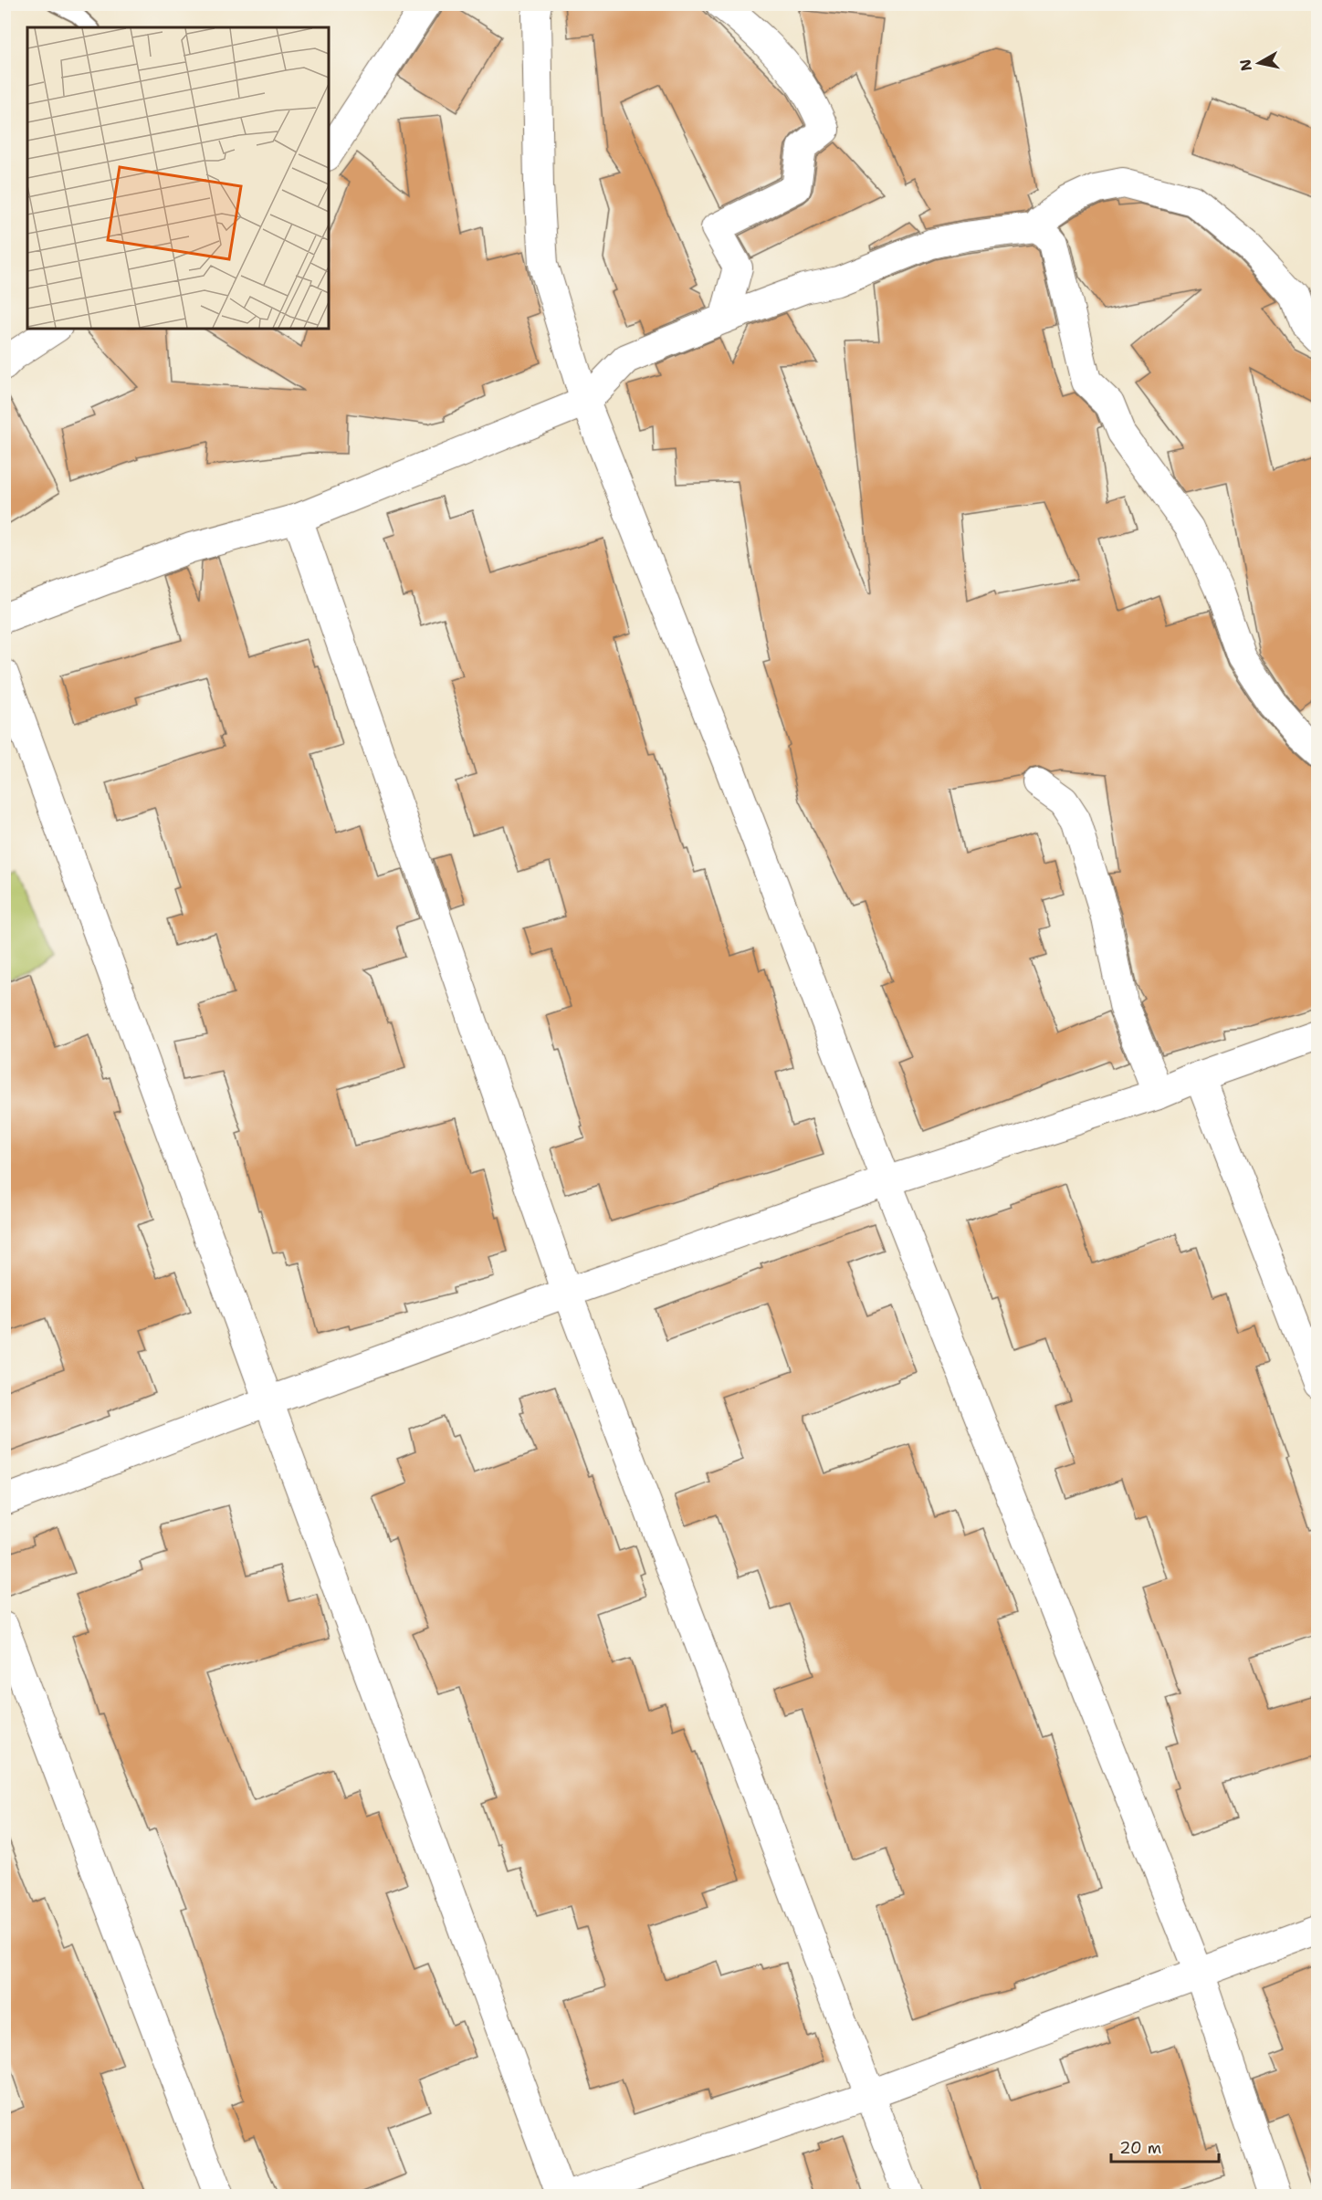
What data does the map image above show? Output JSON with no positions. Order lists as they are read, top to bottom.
{
  "scale_bar": "20 m",
  "north": "left"
}
